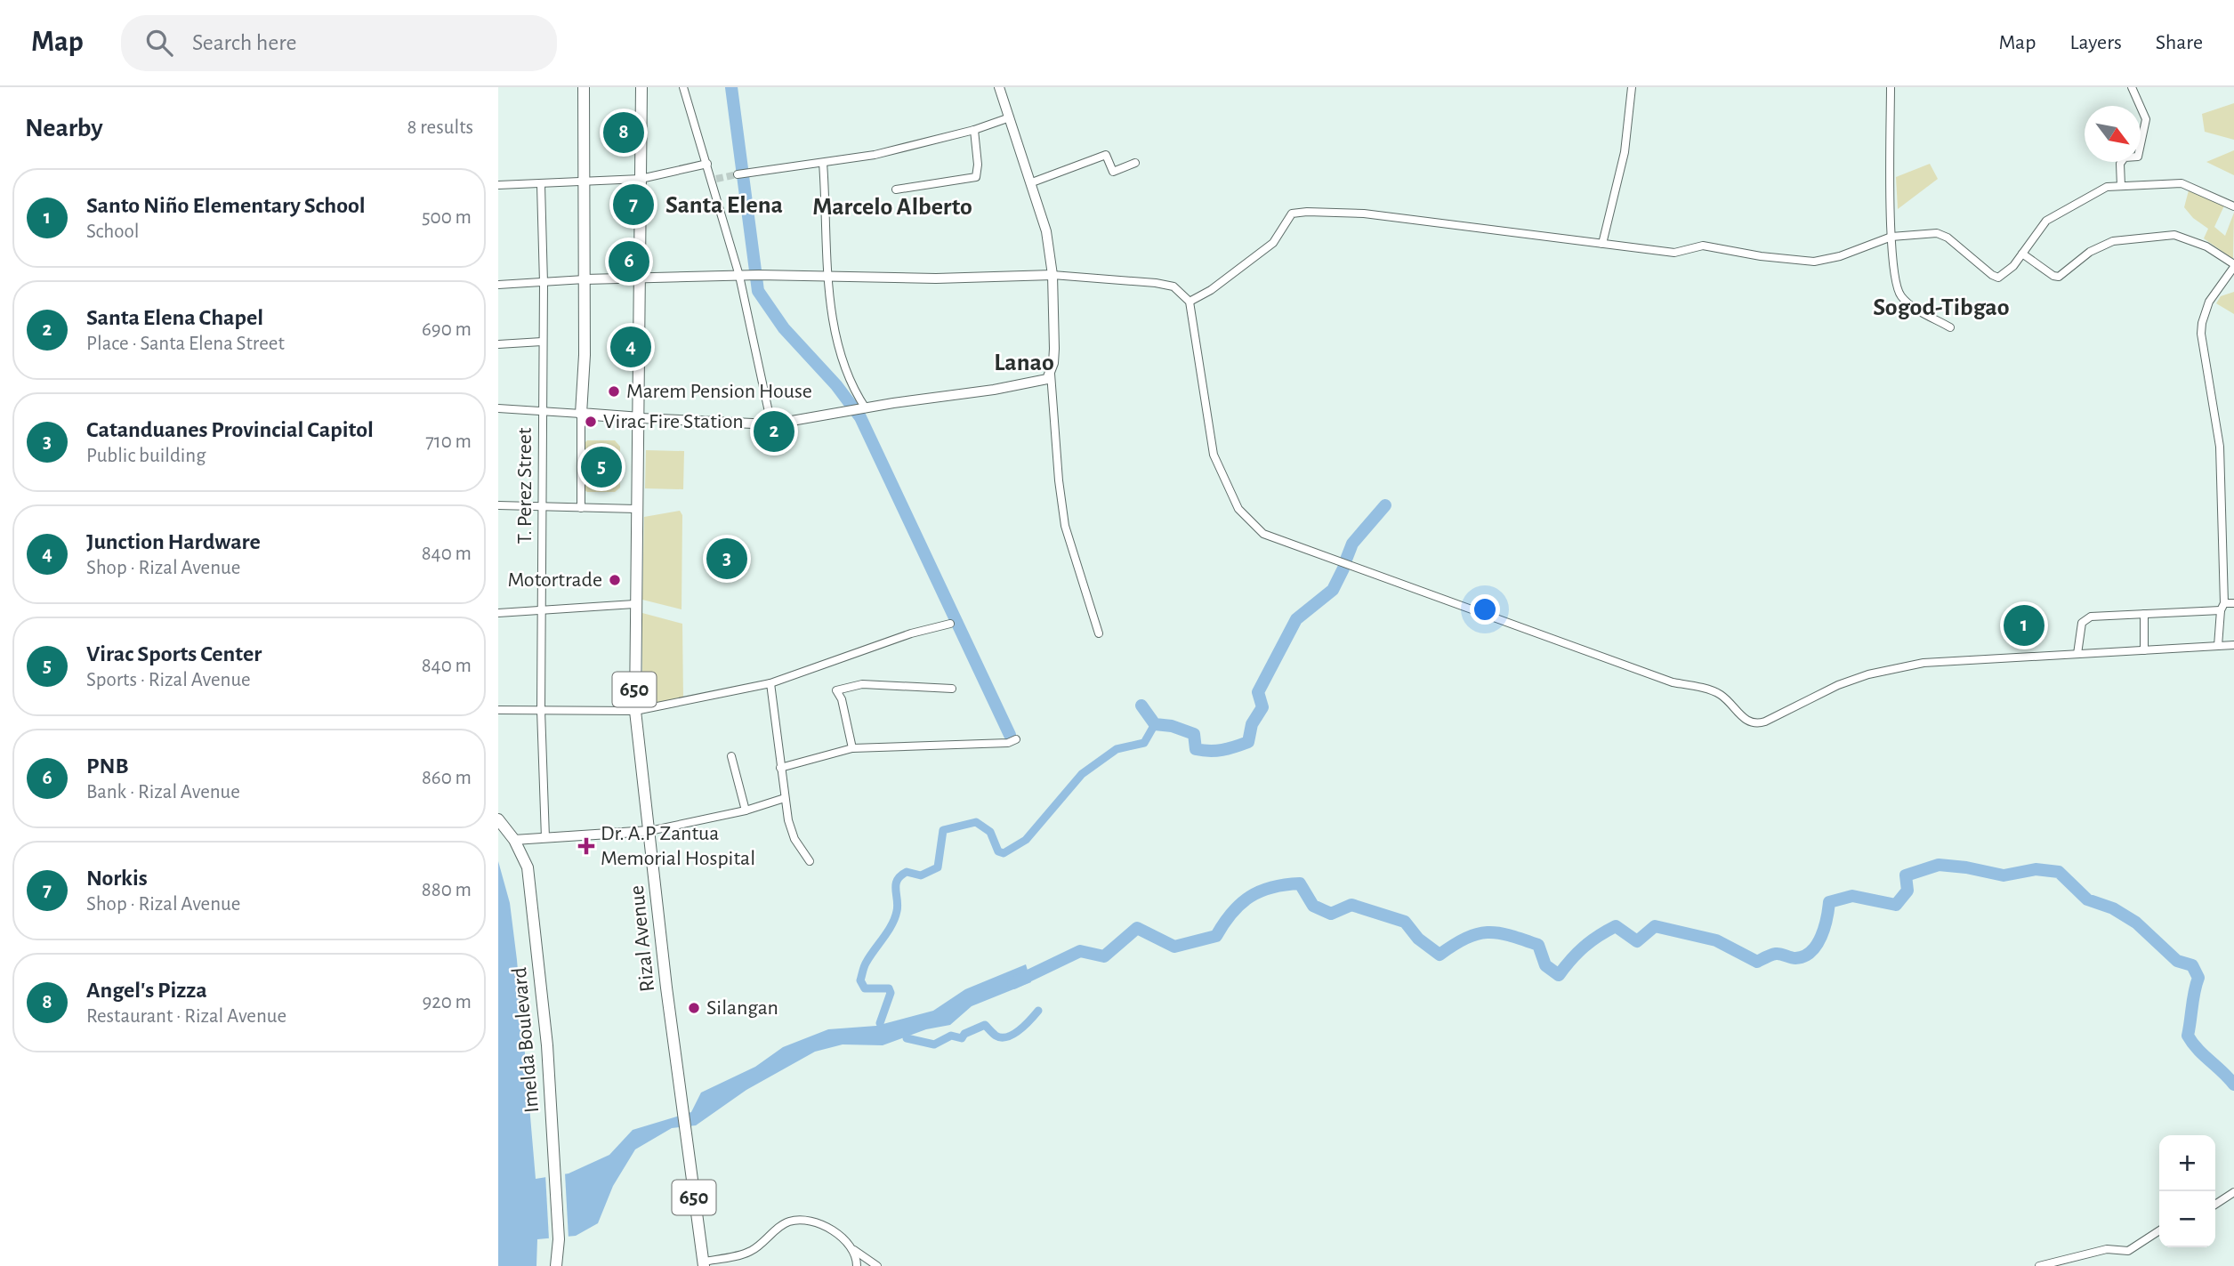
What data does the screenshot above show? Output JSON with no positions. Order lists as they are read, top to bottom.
{
  "streets": {
    "main road": ["650", "Rizal Avenue", "Imelda Boulevard"],
    "street": ["T. Perez Street"]
  },
  "districts": [
    "Santa Elena",
    "Marcelo Alberto",
    "Sogod-Tibgao",
    "Lanao"
  ],
  "places": {
    "other": [
      "Marem Pension House",
      "Virac Fire Station",
      "Motortrade",
      "Silangan"
    ],
    "health": ["Dr. A.P Zantua Memorial Hospital"]
  },
  "north": "bottom right",
  "page": {
    "header": "Map",
    "search": "Search here",
    "nav": ["Map", "Layers", "Share"],
    "heading": ["Nearby", "8 results"],
    "pins": [
      "8",
      "7",
      "6",
      "4",
      "2",
      "5",
      "3",
      "1"
    ],
    "list": [
      {
        "mark": "1",
        "name": "Santo Niño Elementary School",
        "note": "School",
        "value": "500 m"
      },
      {
        "mark": "2",
        "name": "Santa Elena Chapel",
        "note": "Place · Santa Elena Street",
        "value": "690 m"
      },
      {
        "mark": "3",
        "name": "Catanduanes Provincial Capitol",
        "note": "Public building",
        "value": "710 m"
      },
      {
        "mark": "4",
        "name": "Junction Hardware",
        "note": "Shop · Rizal Avenue",
        "value": "840 m"
      },
      {
        "mark": "5",
        "name": "Virac Sports Center",
        "note": "Sports · Rizal Avenue",
        "value": "840 m"
      },
      {
        "mark": "6",
        "name": "PNB",
        "note": "Bank · Rizal Avenue",
        "value": "860 m"
      },
      {
        "mark": "7",
        "name": "Norkis",
        "note": "Shop · Rizal Avenue",
        "value": "880 m"
      },
      {
        "mark": "8",
        "name": "Angel's Pizza",
        "note": "Restaurant · Rizal Avenue",
        "value": "920 m"
      }
    ],
    "map_buttons": ["+", "−"]
  }
}
